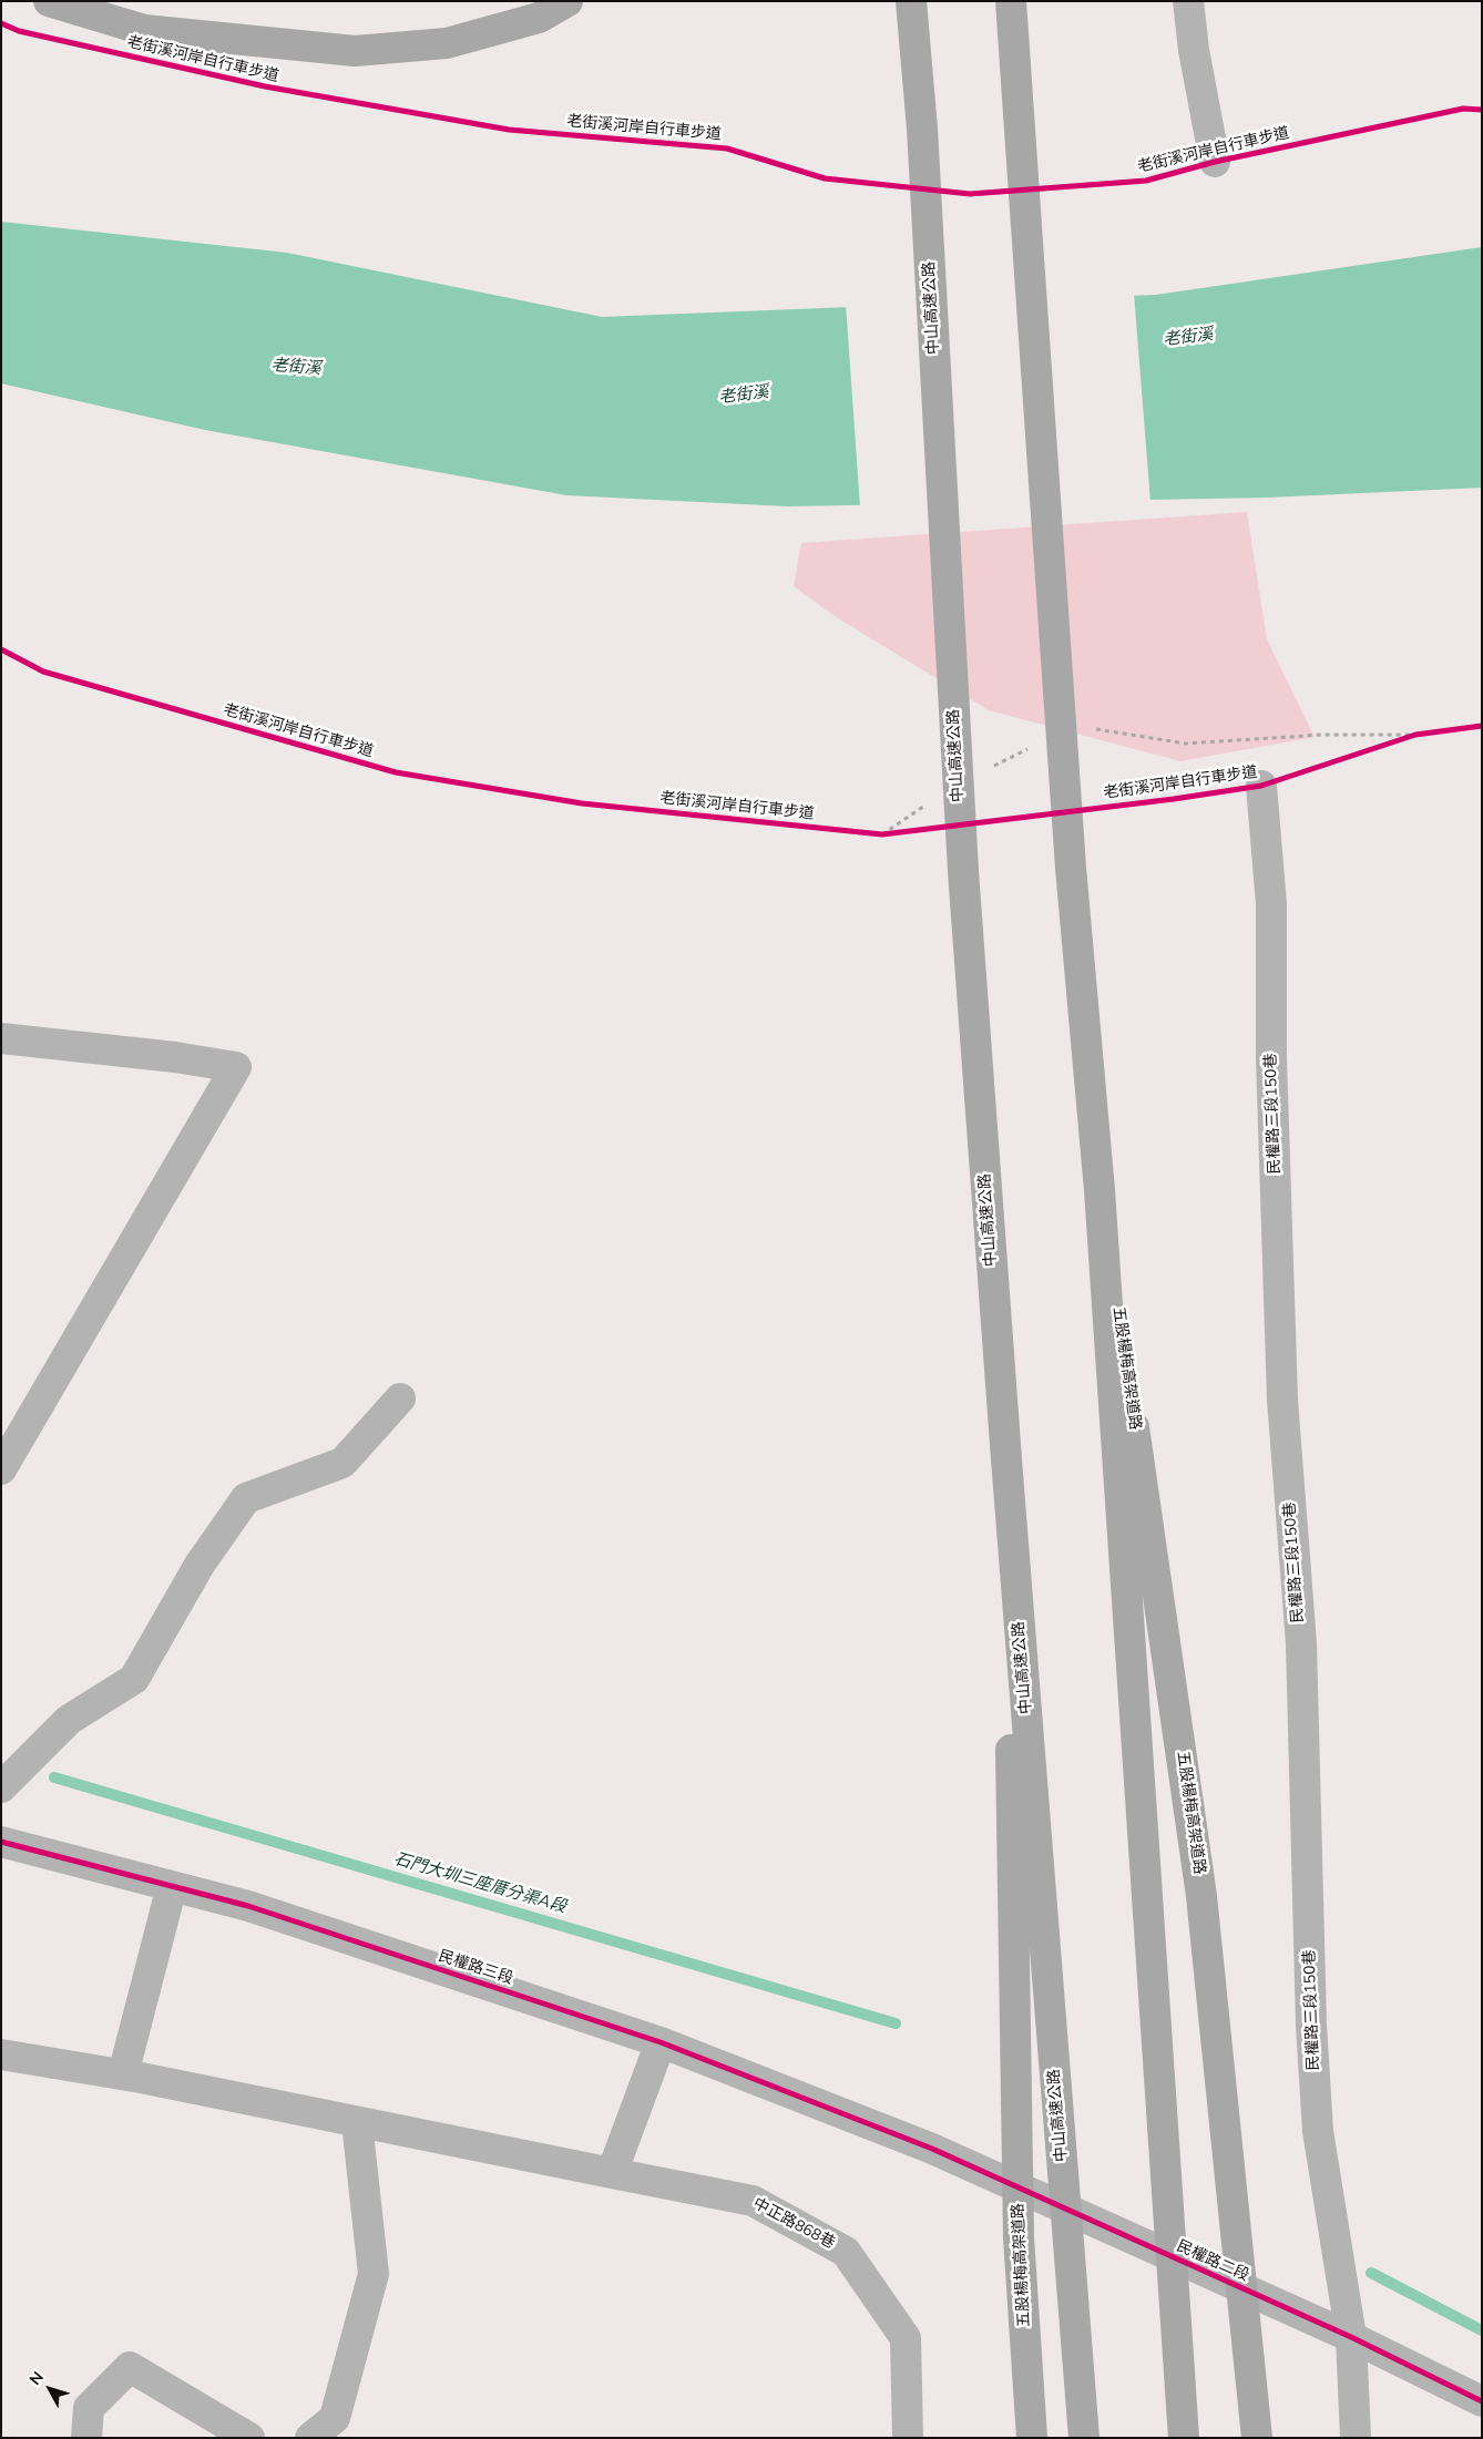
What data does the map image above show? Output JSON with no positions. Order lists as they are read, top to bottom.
{
  "streets": {
    "highway": ["中山高速公路", "五股楊梅高架道路"],
    "street": [
      "民權路三段150巷",
      "民權路三段",
      "中正路868巷",
      "民權路二段"
    ],
    "cycle path": ["老街溪河岸自行車步道"]
  },
  "crossings": [
    ["中山高速公路", "五股楊梅高架道路"],
    ["民權路三段150巷", "民權路二段"],
    ["民權路三段", "民權路二段"]
  ],
  "water": ["老街溪", "石門大圳三座厝分渠A段"],
  "north": "top left"
}
